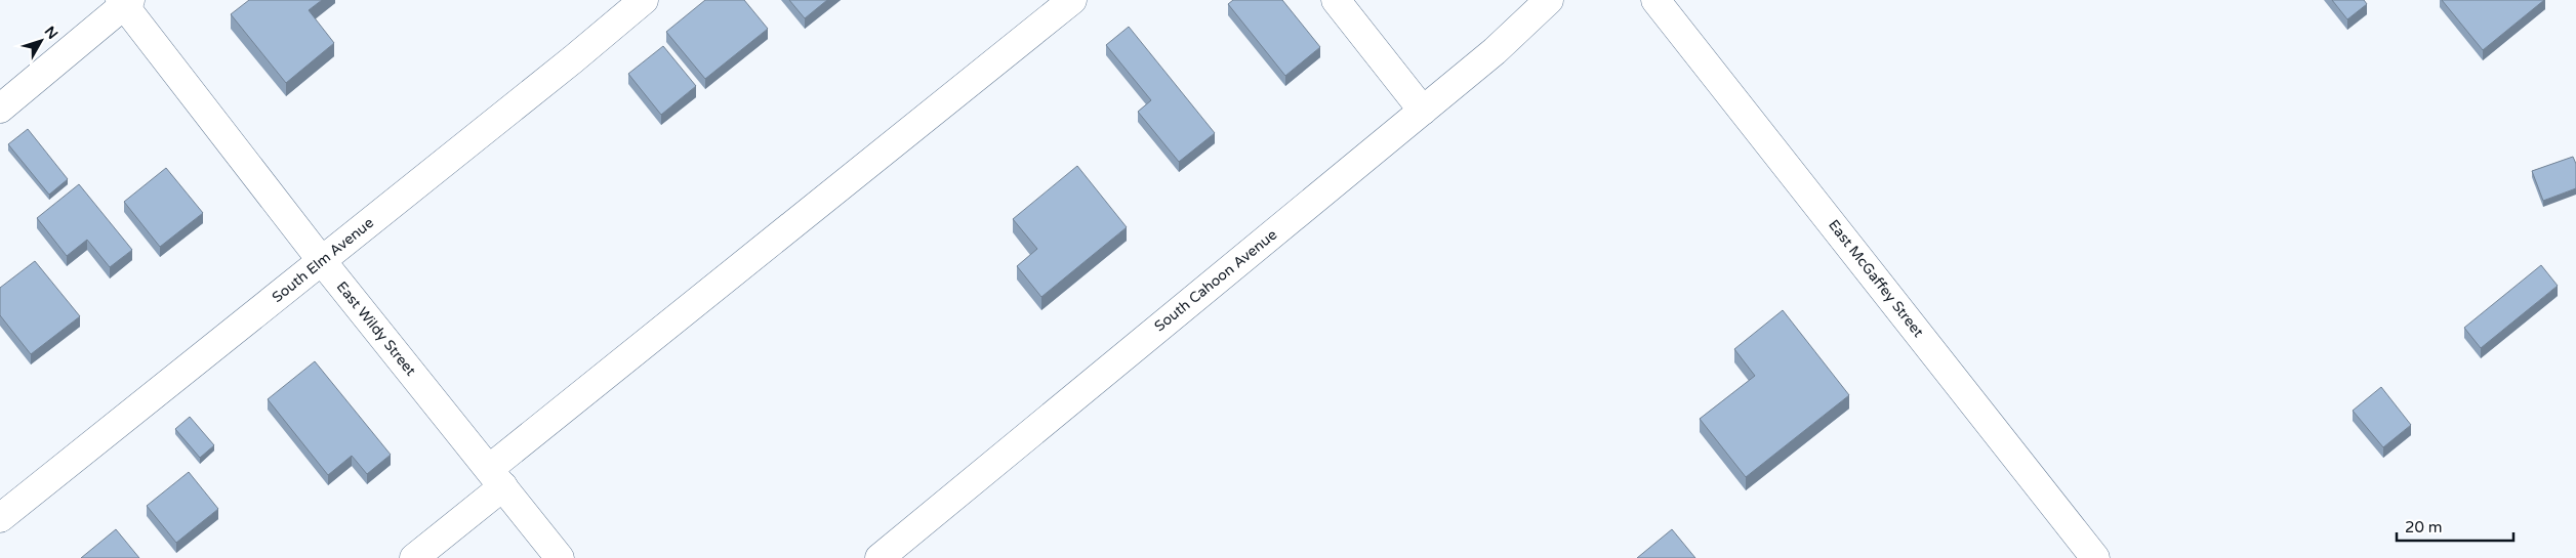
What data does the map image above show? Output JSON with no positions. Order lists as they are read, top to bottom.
{
  "streets": {
    "street": [
      "South Elm Avenue",
      "East McGaffey Street",
      "South Cahoon Avenue",
      "East Wildy Street"
    ]
  },
  "crossings": [
    ["South Elm Avenue", "East Wildy Street"]
  ],
  "scale_bar": "20 m",
  "north": "top right"
}
